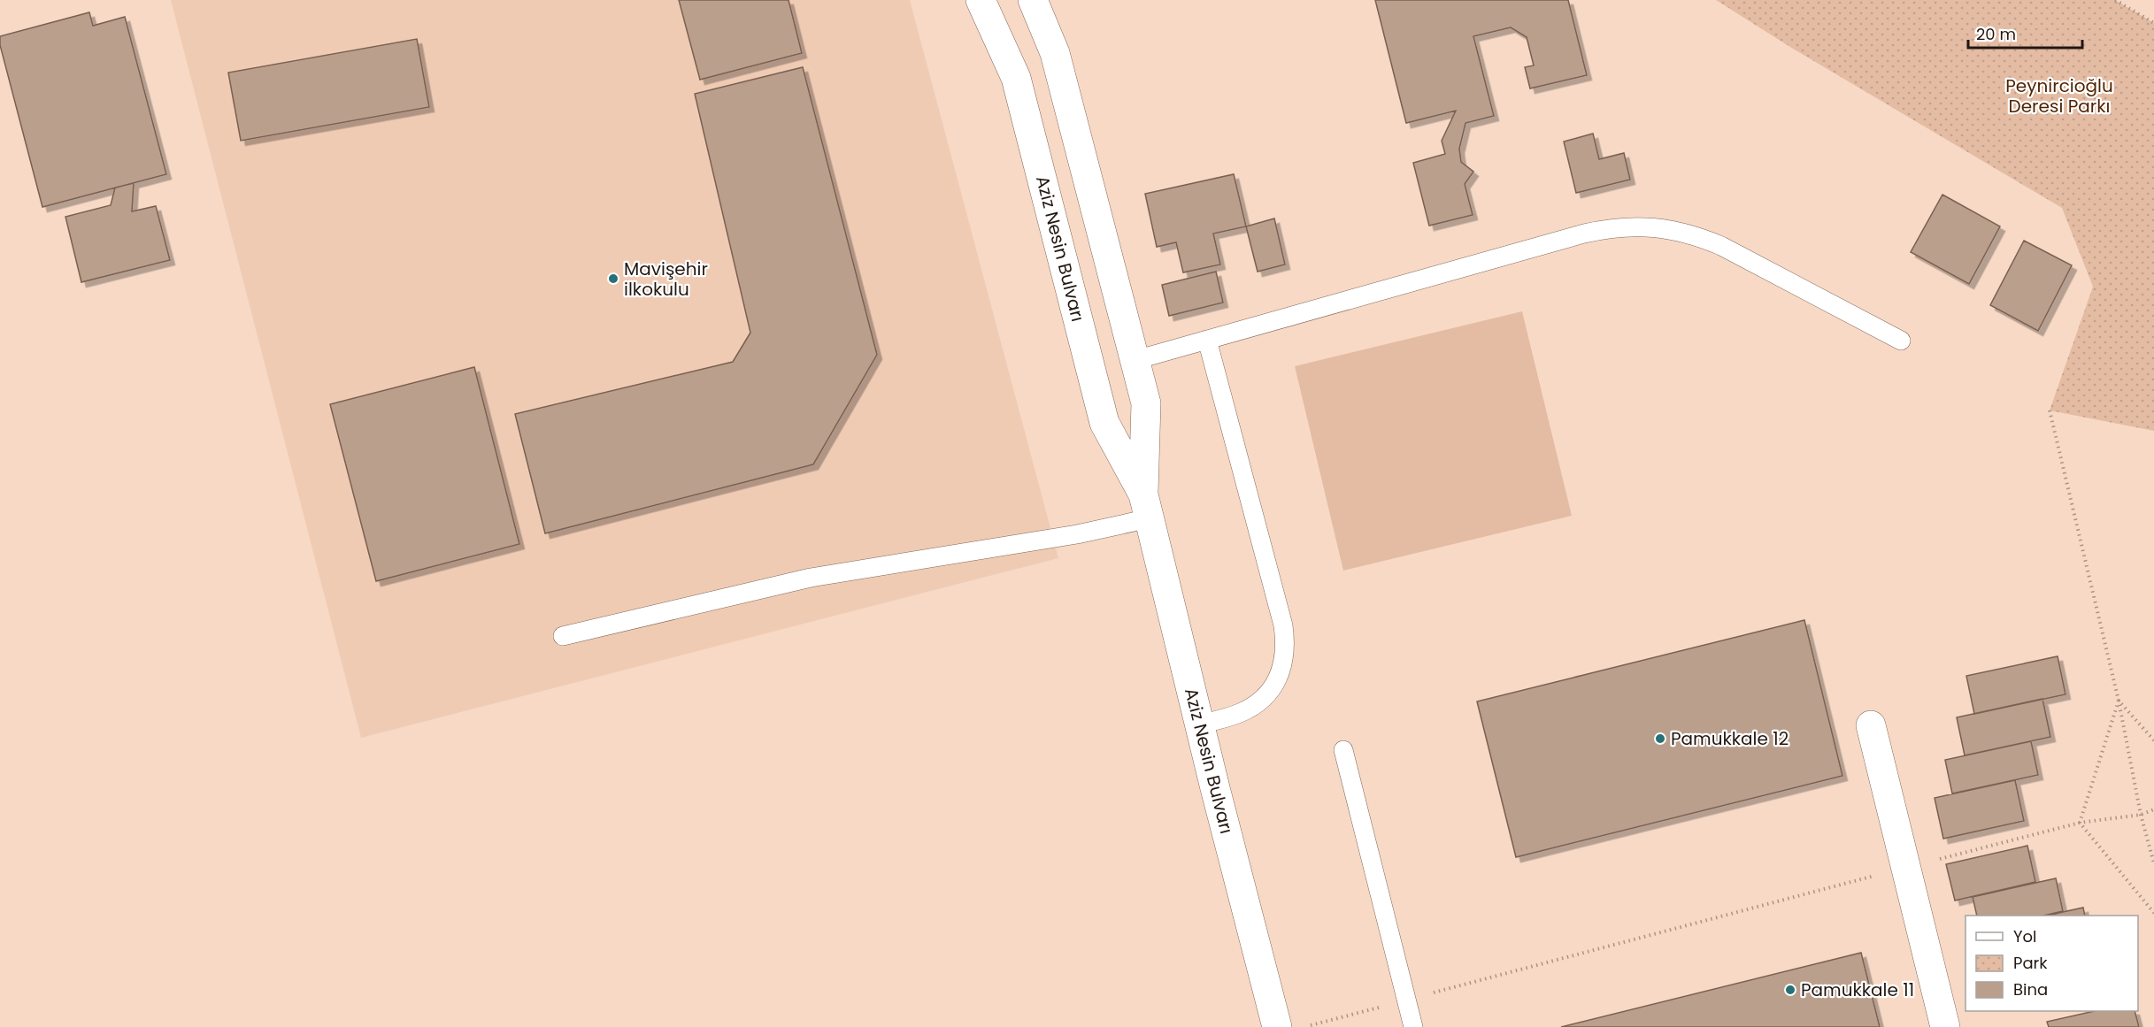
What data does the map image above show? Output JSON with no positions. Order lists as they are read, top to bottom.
{
  "streets": {
    "street": ["Aziz Nesin Bulvarı"]
  },
  "parks": ["Peynircioğlu Deresi Parkı"],
  "places": ["Mavişehir ilkokulu", "Pamukkale 12", "Pamukkale 11"],
  "legend": ["Yol", "Park", "Bina"],
  "scale_bar": "20 m"
}
